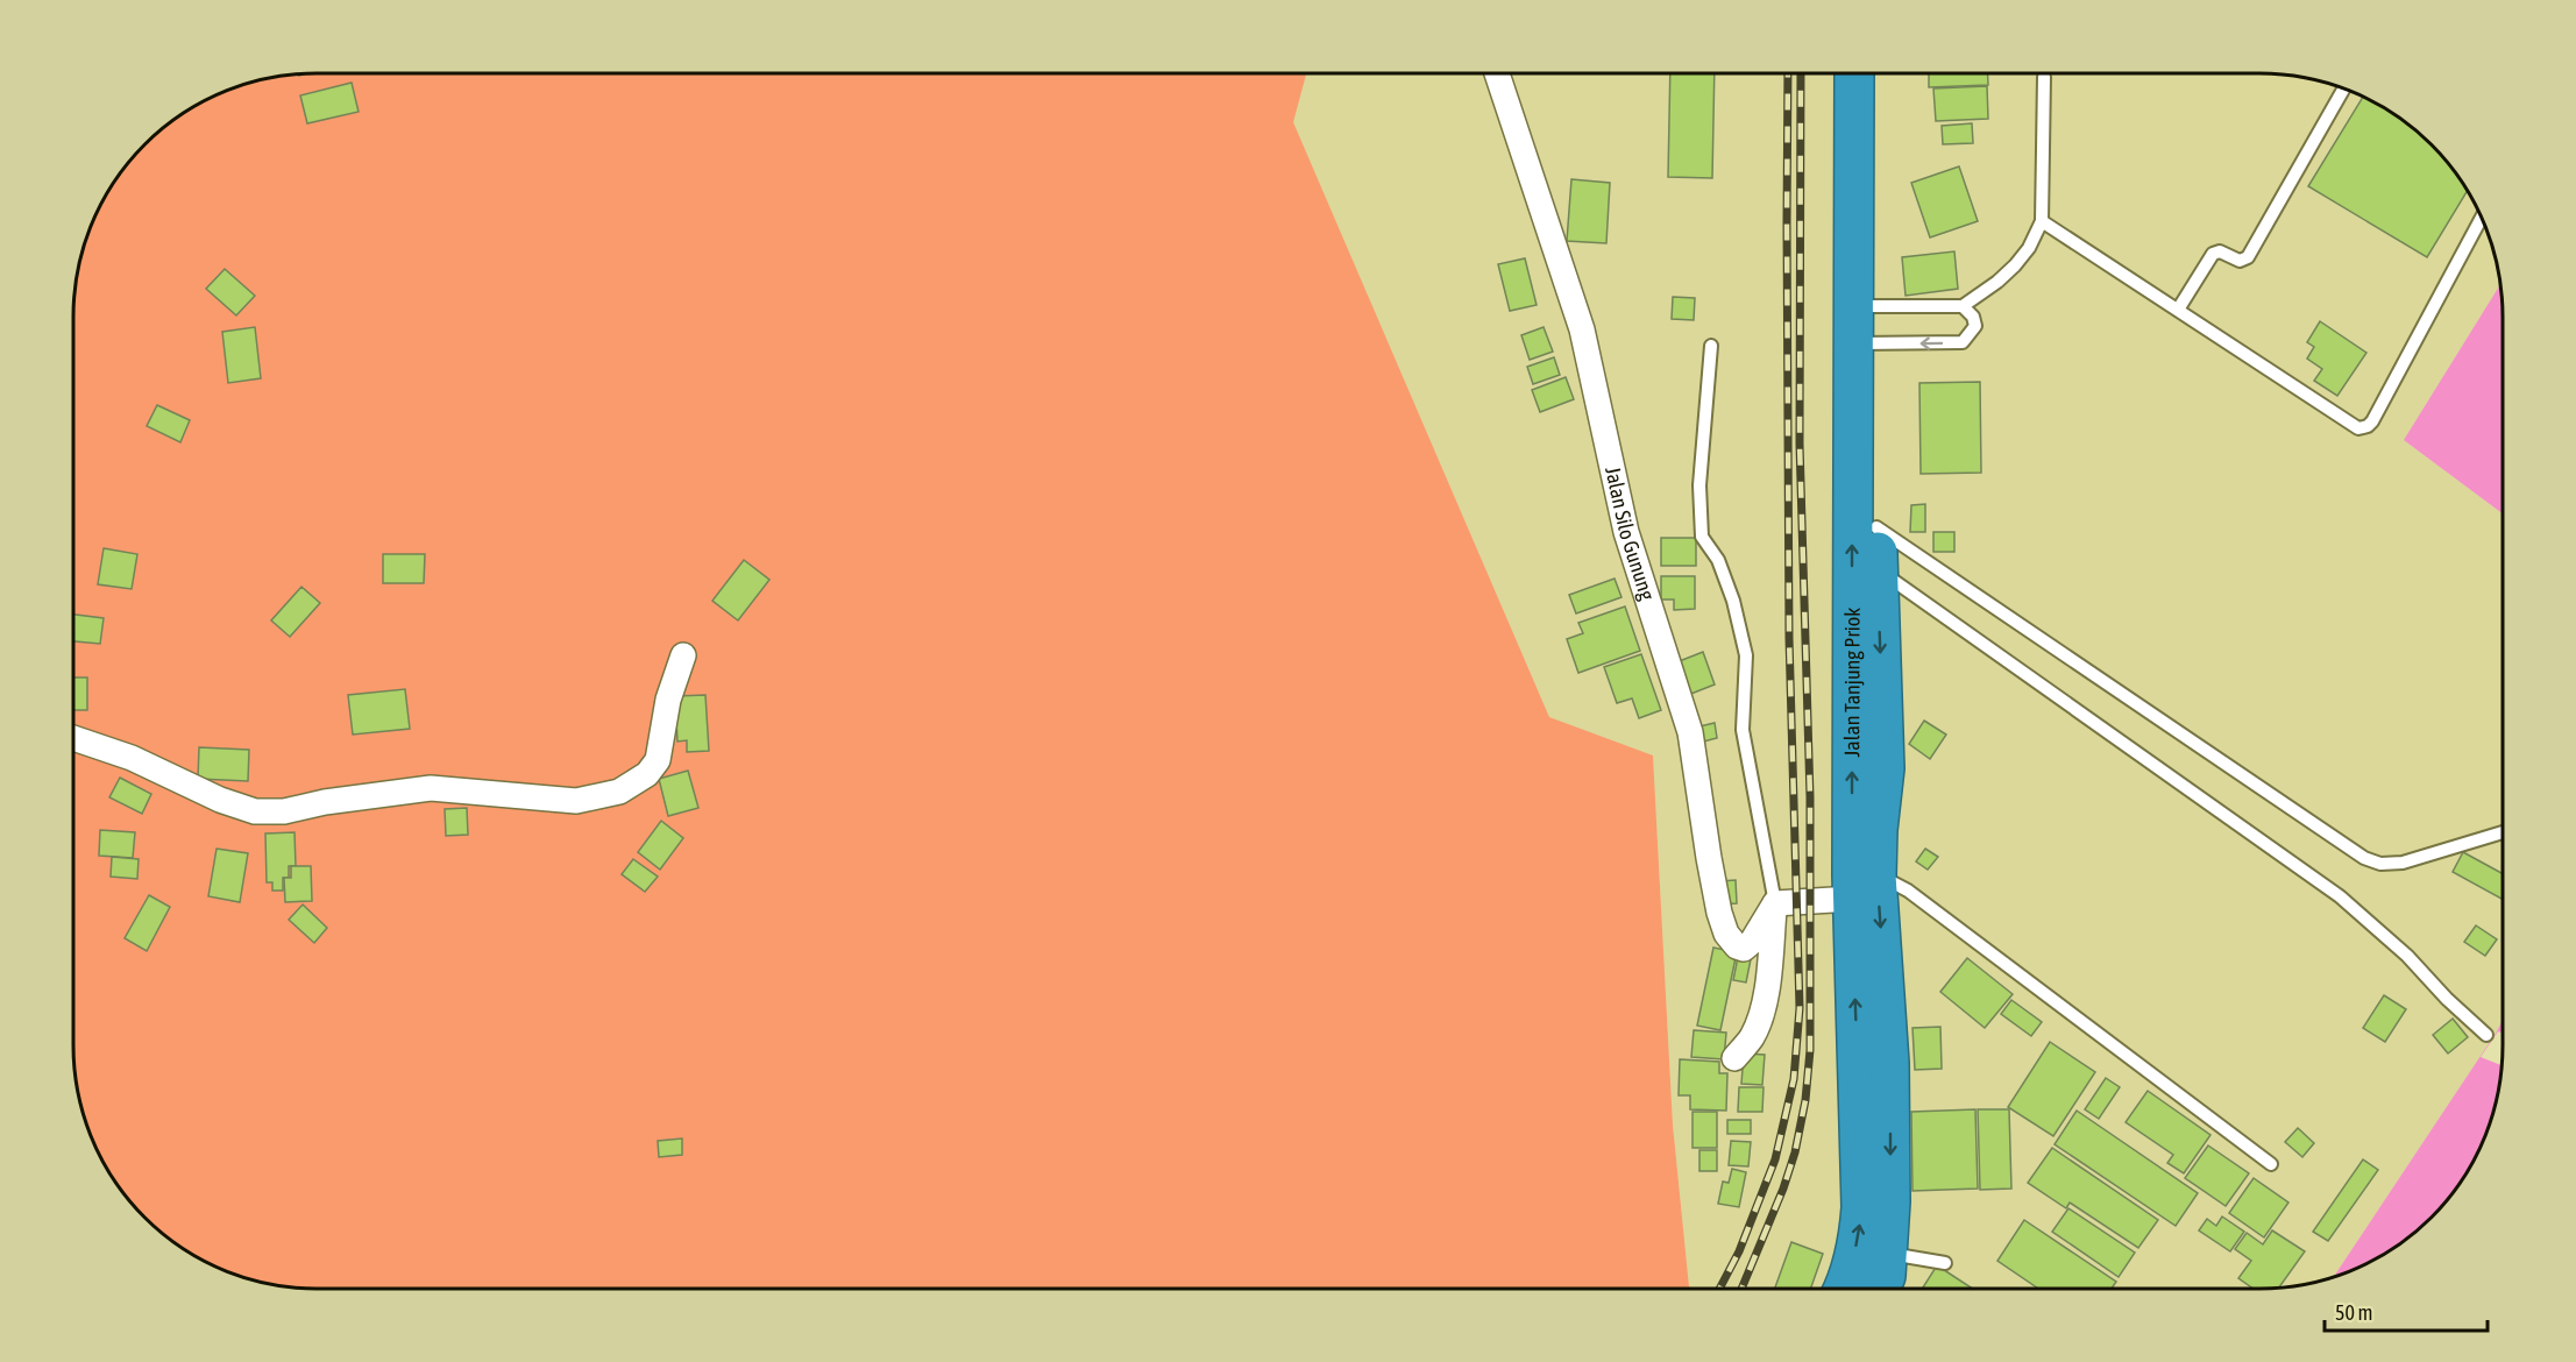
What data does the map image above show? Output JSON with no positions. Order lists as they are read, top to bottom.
{
  "streets": {
    "highway": ["Jalan Tanjung Priok"],
    "street": ["Jalan Silo Gunung"]
  },
  "scale_bar": "50 m"
}
